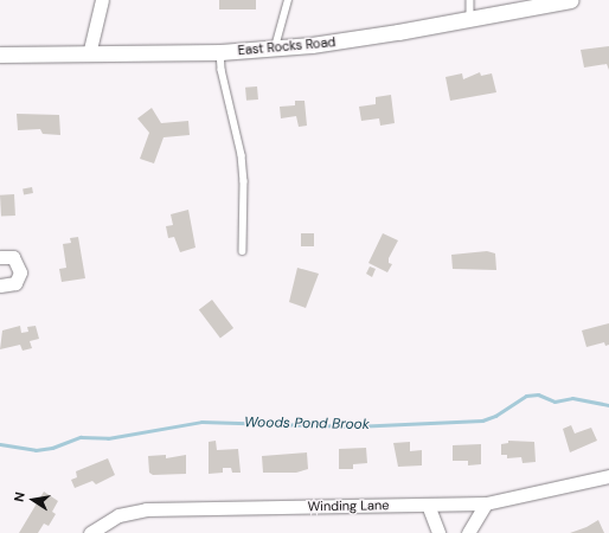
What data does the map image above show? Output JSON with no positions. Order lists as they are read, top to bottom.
{
  "streets": {
    "street": ["East Rocks Road", "Winding Lane"]
  },
  "water": ["Woods Pond Brook"],
  "north": "left"
}
